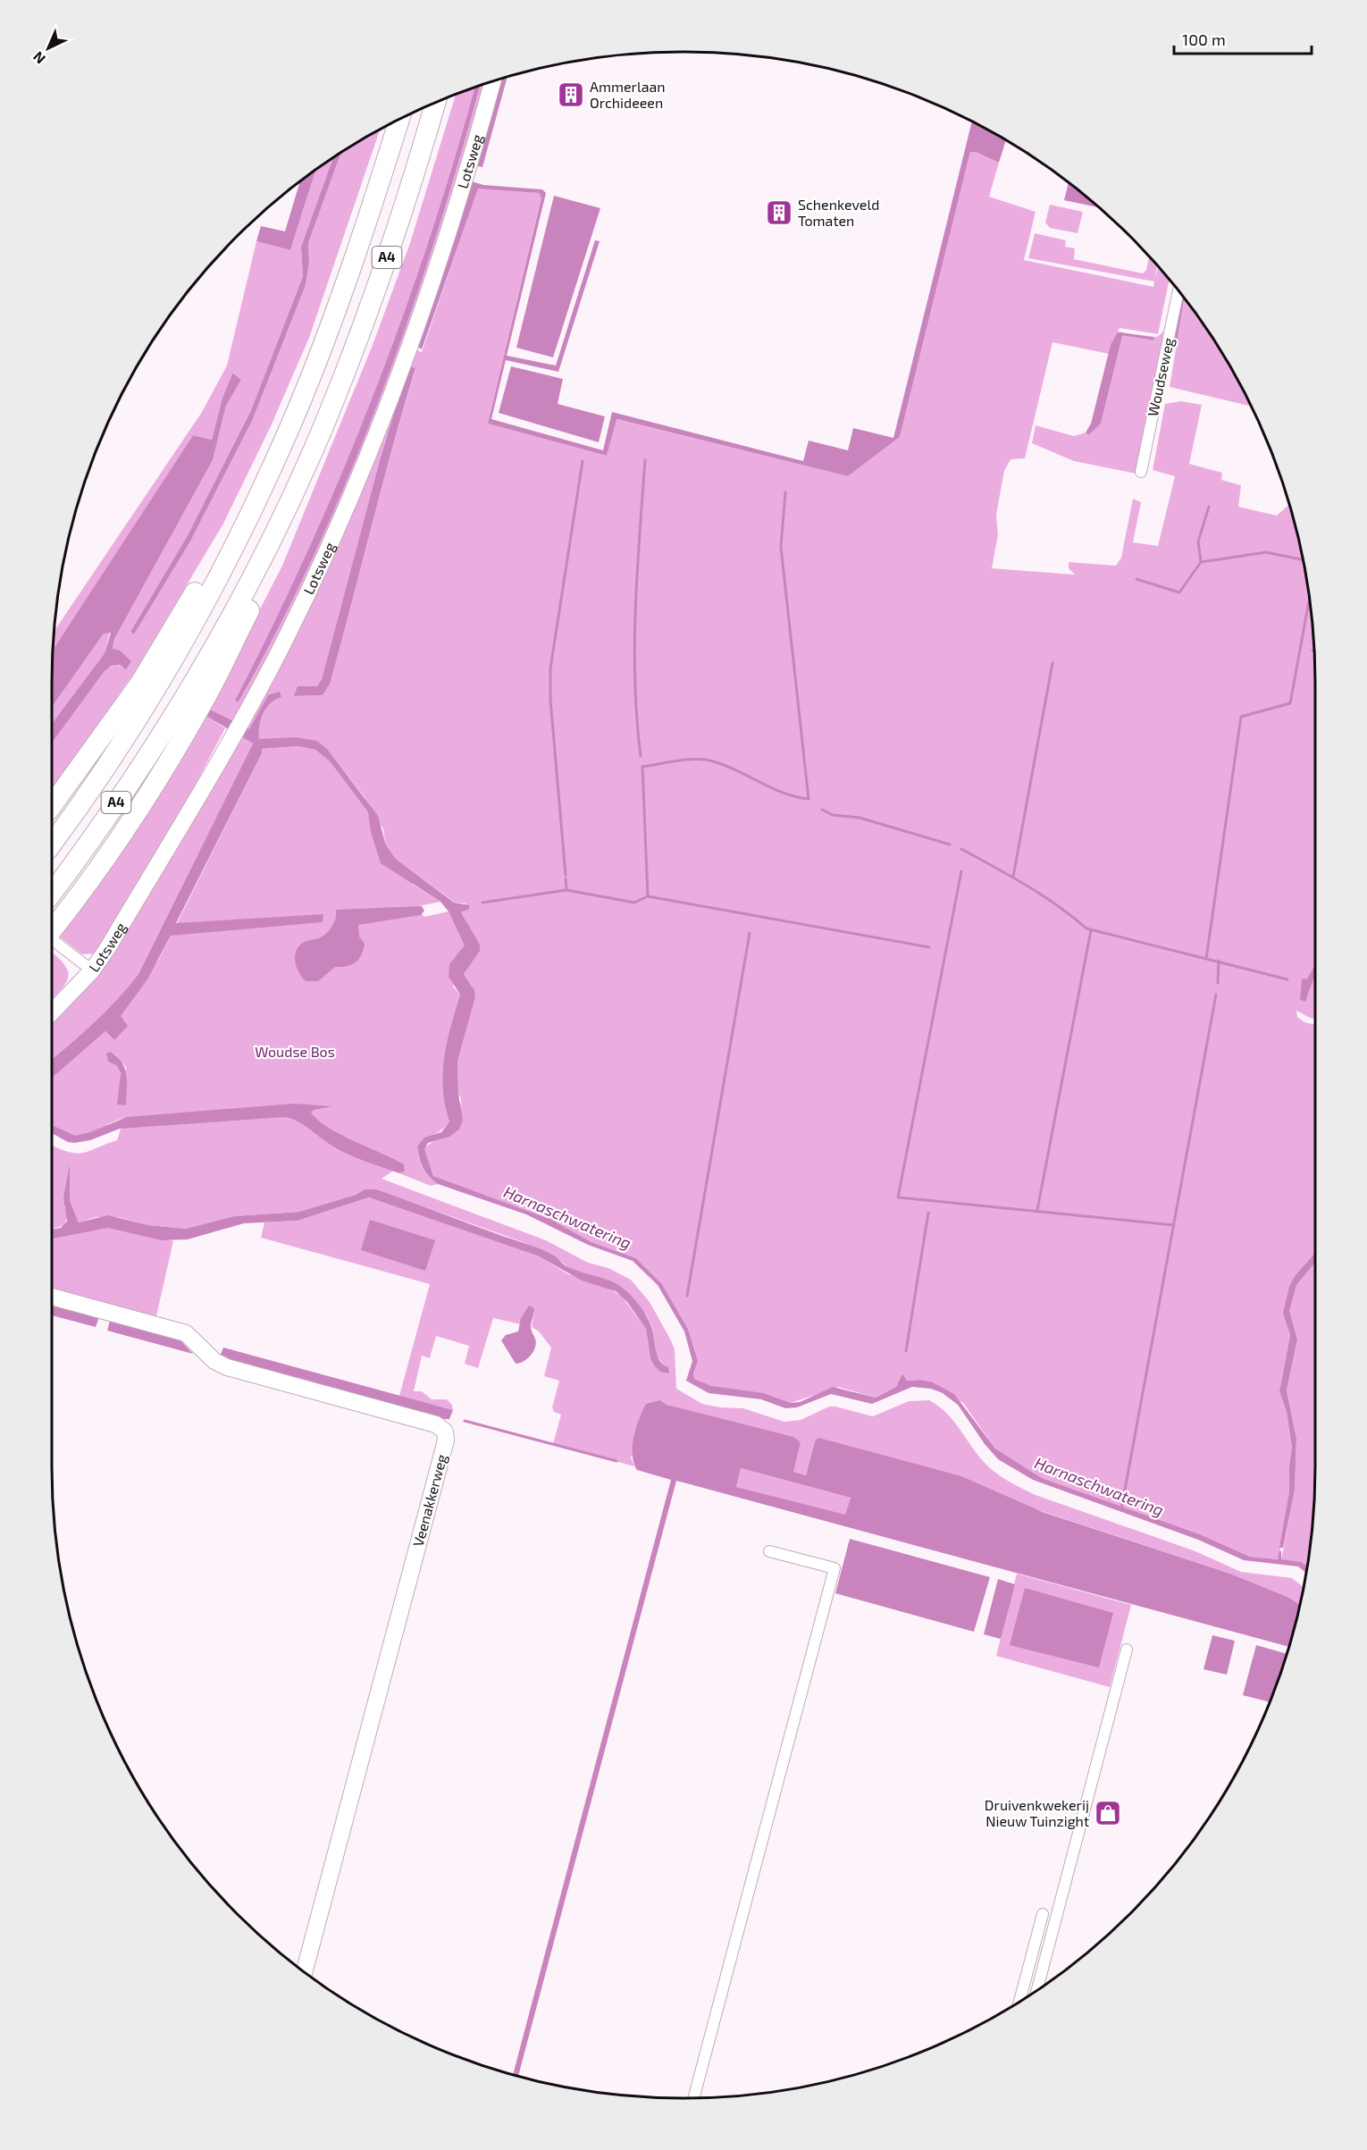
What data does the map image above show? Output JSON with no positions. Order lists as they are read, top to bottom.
{
  "streets": {
    "highway": ["A4"],
    "street": ["Lotsweg", "Woudseweg", "Veenakkerweg"]
  },
  "water": ["Harnaschwatering"],
  "parks": ["Woudse Bos"],
  "places": {
    "building": ["Ammerlaan Orchideeen", "Schenkeveld Tomaten"],
    "shop": ["Druivenkwekerij Nieuw Tuinzight"]
  },
  "scale_bar": "100 m",
  "north": "bottom left"
}
